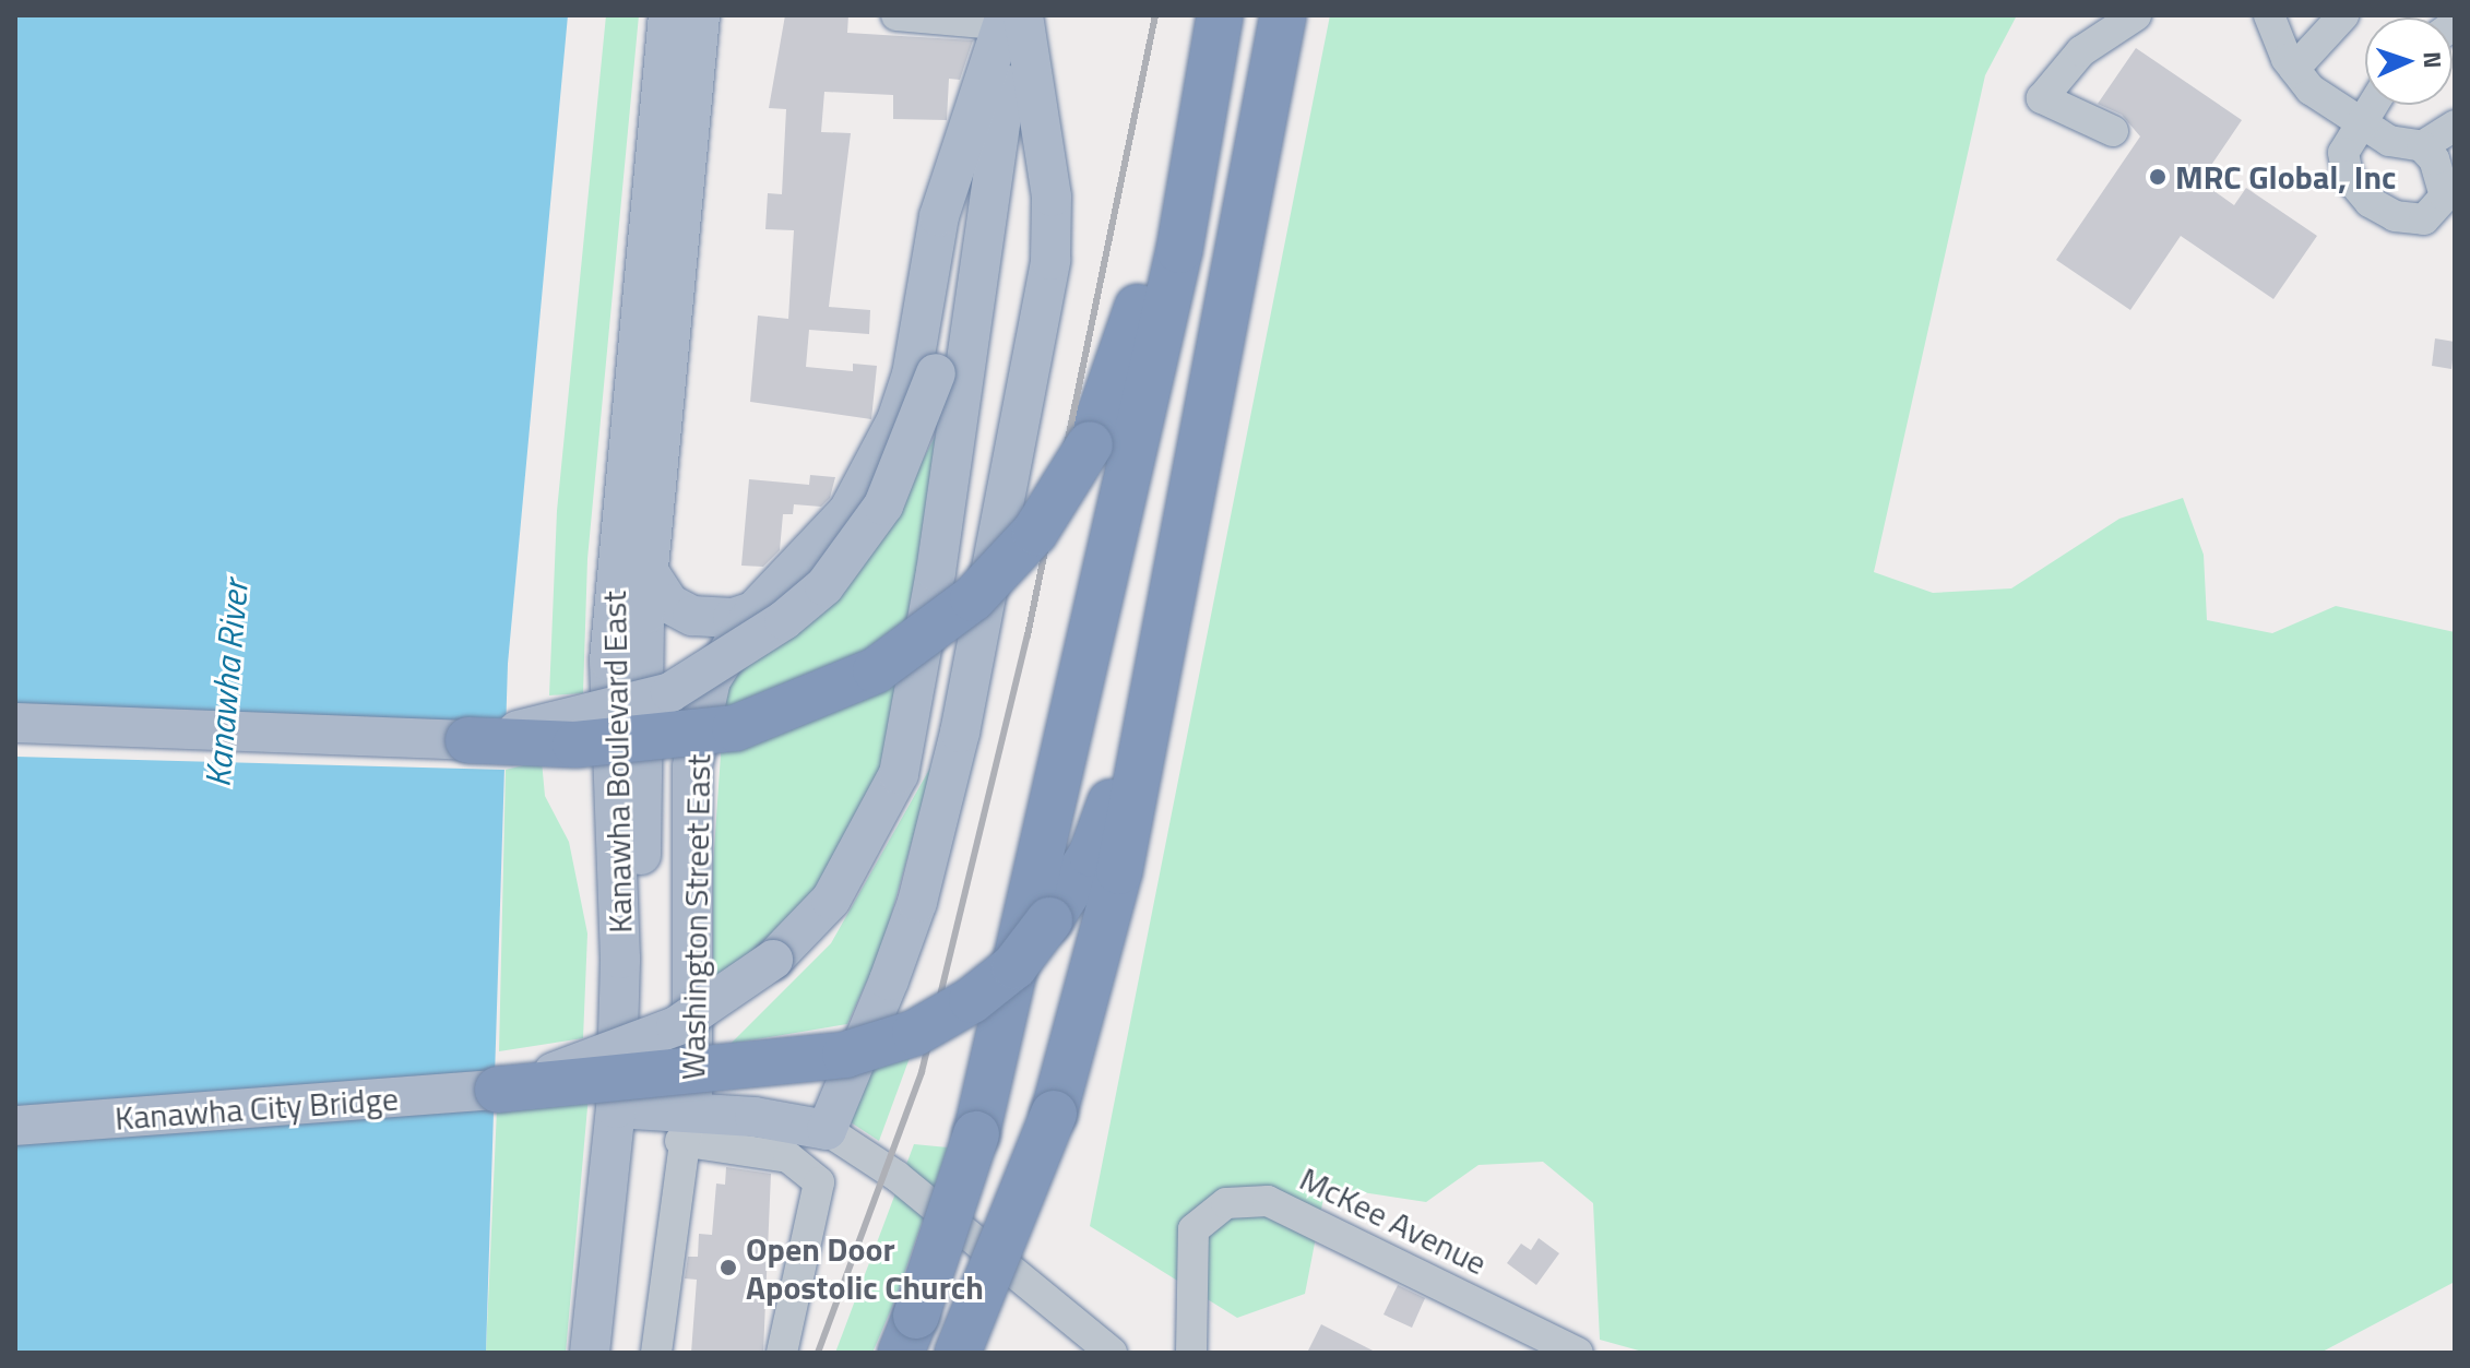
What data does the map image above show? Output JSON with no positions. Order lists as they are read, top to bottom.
{
  "streets": {
    "main road": ["Kanawha Boulevard East", "Washington Street East", "Kanawha City Bridge"],
    "street": ["McKee Avenue"]
  },
  "crossings": [
    ["Washington Street East", "Kanawha City Bridge"]
  ],
  "water": ["Kanawha River"],
  "places": ["MRC Global, Inc", "Open Door Apostolic Church"],
  "north": "right"
}
